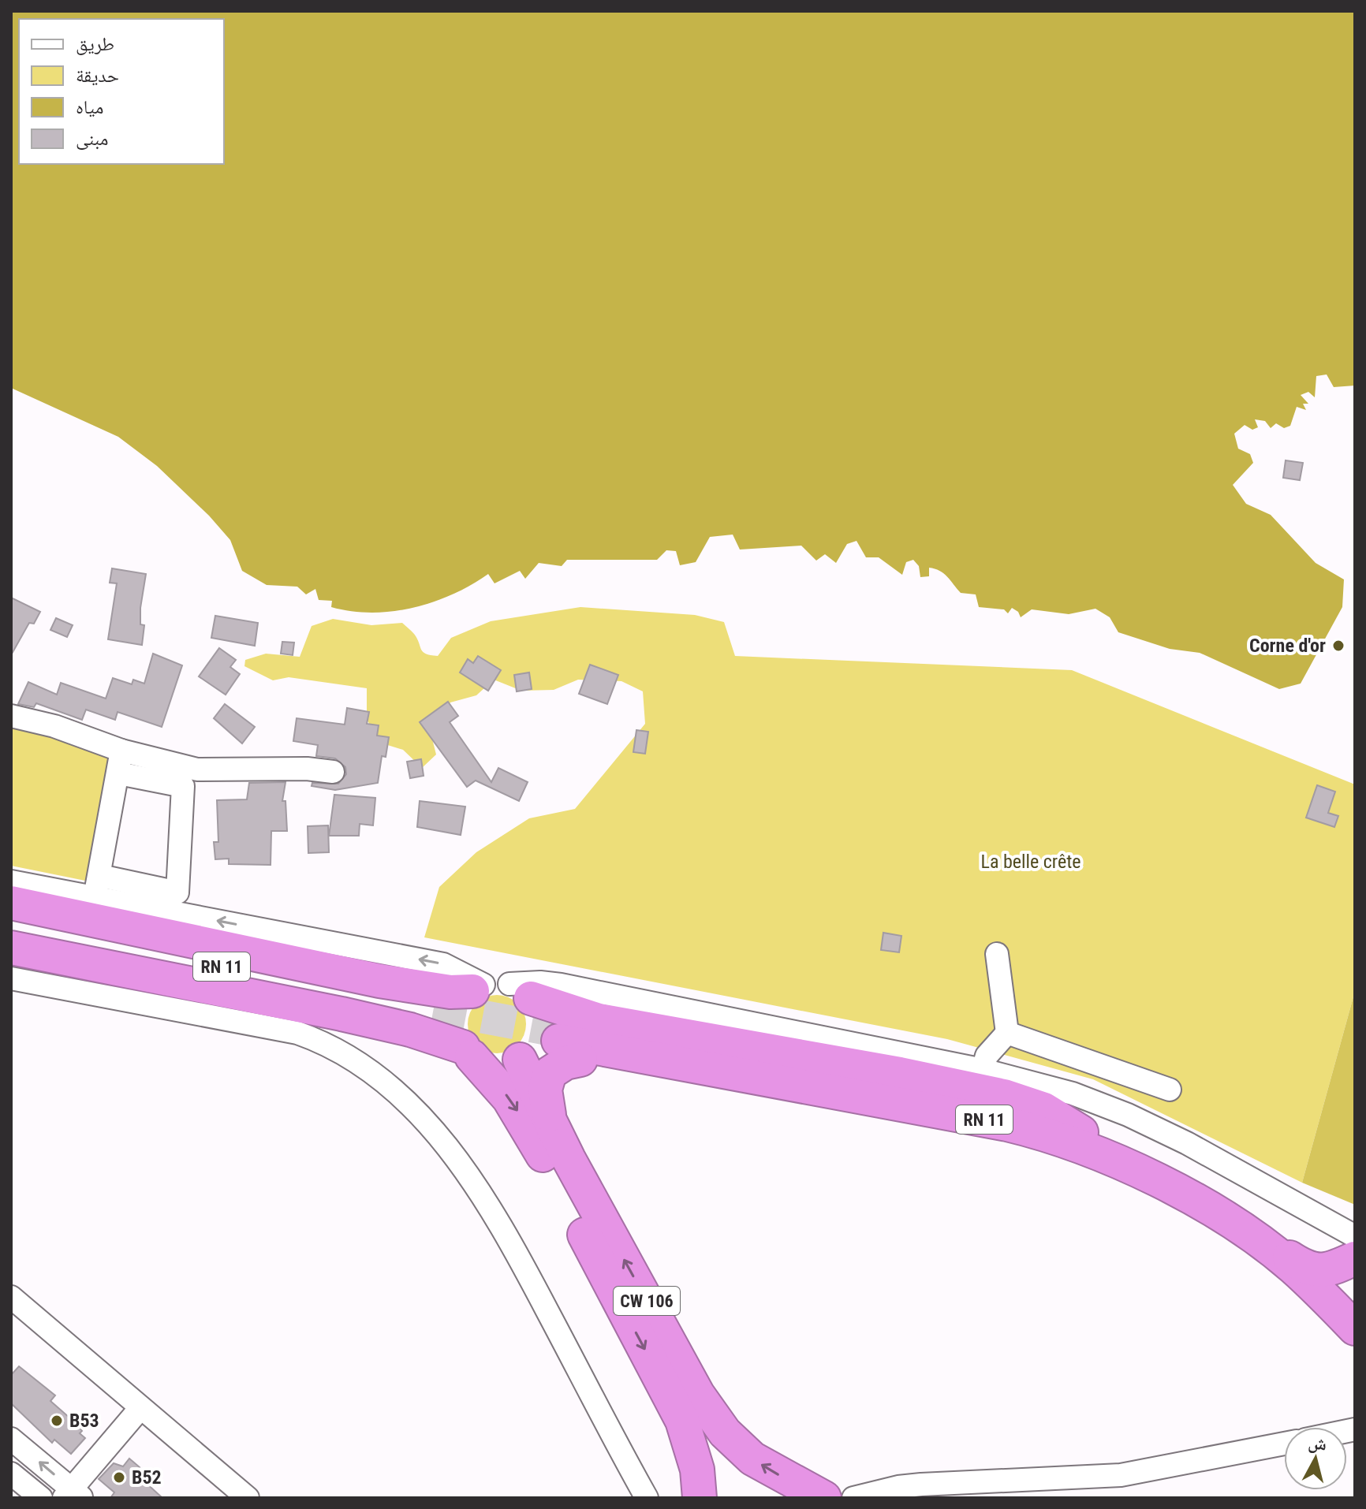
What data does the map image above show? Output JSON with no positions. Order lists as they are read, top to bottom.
{
  "streets": {
    "highway": ["RN 11", "CW 106"]
  },
  "crossings": [
    ["RN 11", "CW 106"]
  ],
  "parks": ["La belle crête"],
  "places": ["Corne d'or", "B53", "B52"],
  "legend": [
    "طريق",
    "حديقة",
    "مياه",
    "مبنى"
  ],
  "north": "top"
}
